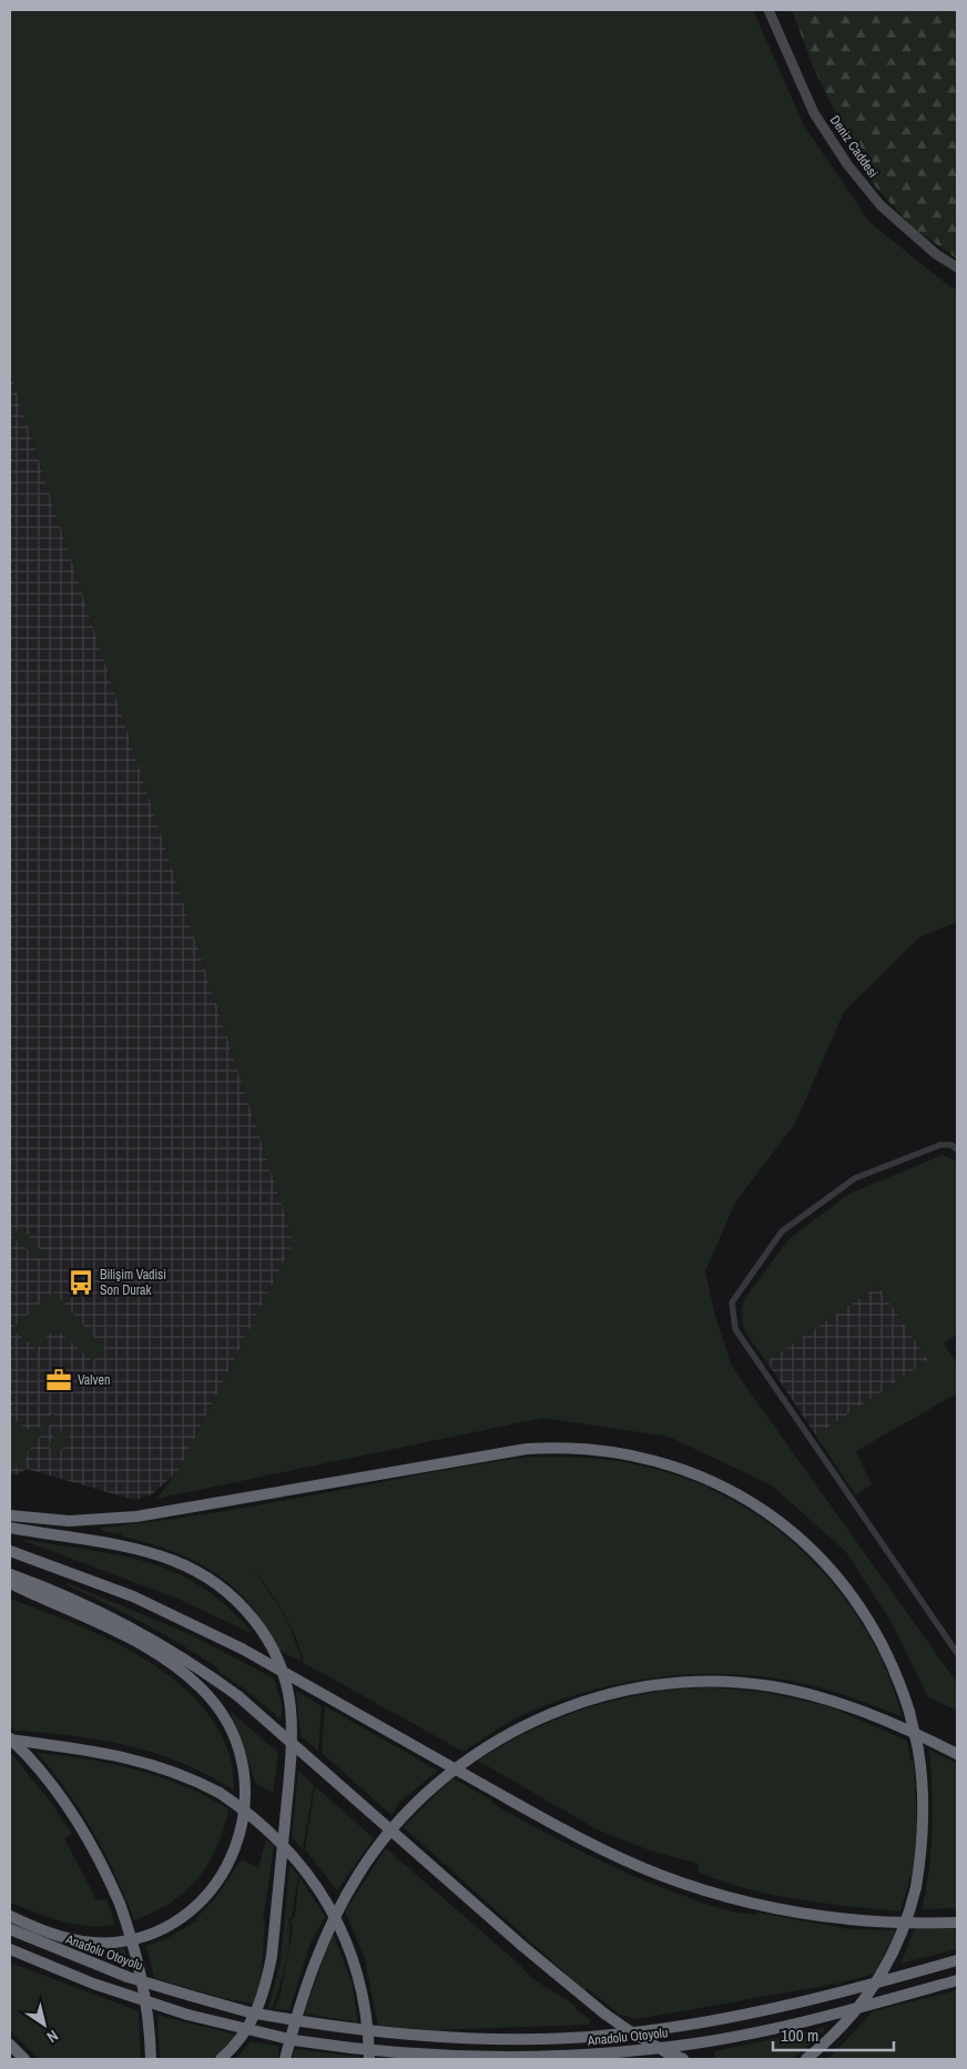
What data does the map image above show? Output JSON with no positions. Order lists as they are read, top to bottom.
{
  "streets": {
    "highway": ["Anadolu Otoyolu"],
    "main road": ["Deniz Caddesi"]
  },
  "places": {
    "bus stop": ["Bilişim Vadisi Son Durak"],
    "office": ["Valven"]
  },
  "scale_bar": "100 m",
  "north": "bottom right"
}
